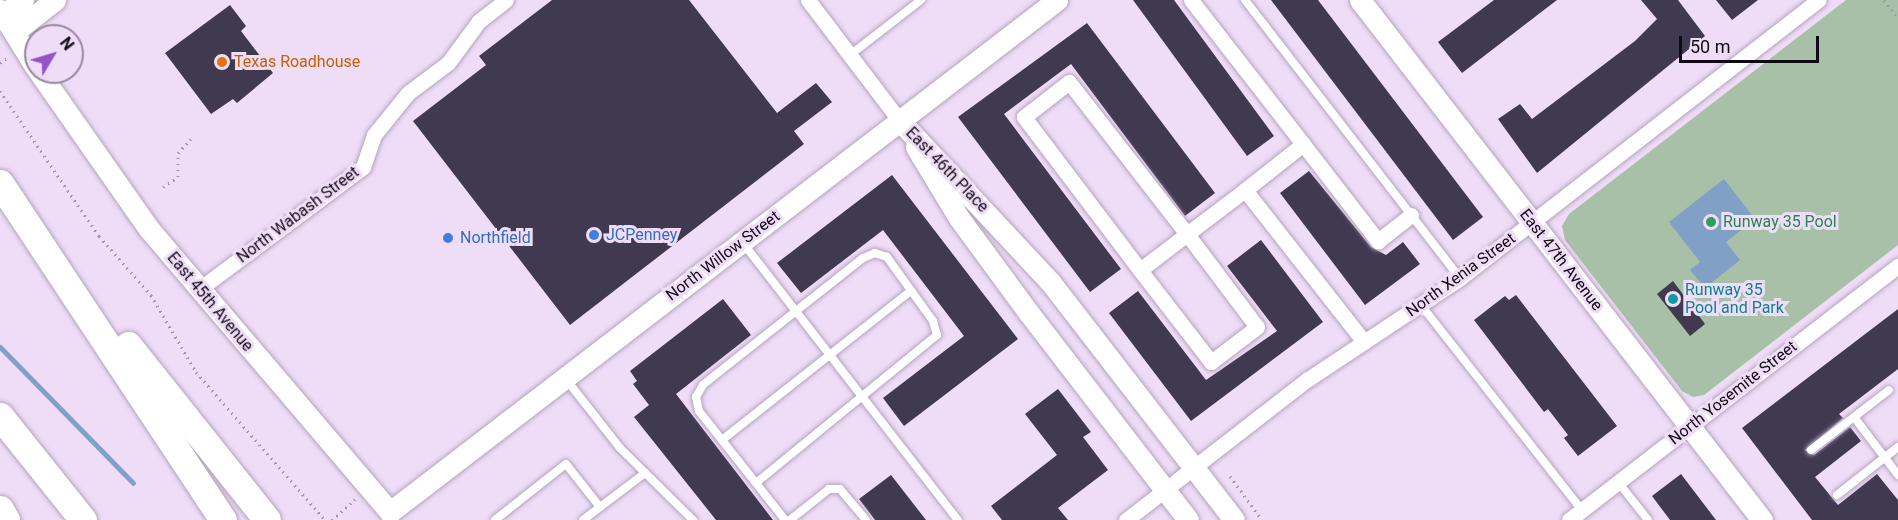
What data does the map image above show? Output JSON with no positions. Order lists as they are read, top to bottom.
{
  "streets": {
    "street": [
      "East 46th Place",
      "North Wabash Street",
      "North Willow Street",
      "East 47th Avenue",
      "North Xenia Street",
      "East 45th Avenue",
      "North Yosemite Street"
    ]
  },
  "crossings": [
    ["East 46th Place", "North Willow Street"],
    ["East 46th Place", "North Xenia Street"],
    ["North Wabash Street", "East 45th Avenue"],
    ["North Willow Street", "East 45th Avenue"],
    ["East 47th Avenue", "North Xenia Street"],
    ["East 47th Avenue", "North Yosemite Street"]
  ],
  "places": [
    "Texas Roadhouse",
    "Runway 35 Pool",
    "JCPenney",
    "Northfield",
    "Runway 35 Pool and Park"
  ],
  "scale_bar": "50 m",
  "north": "top right"
}
